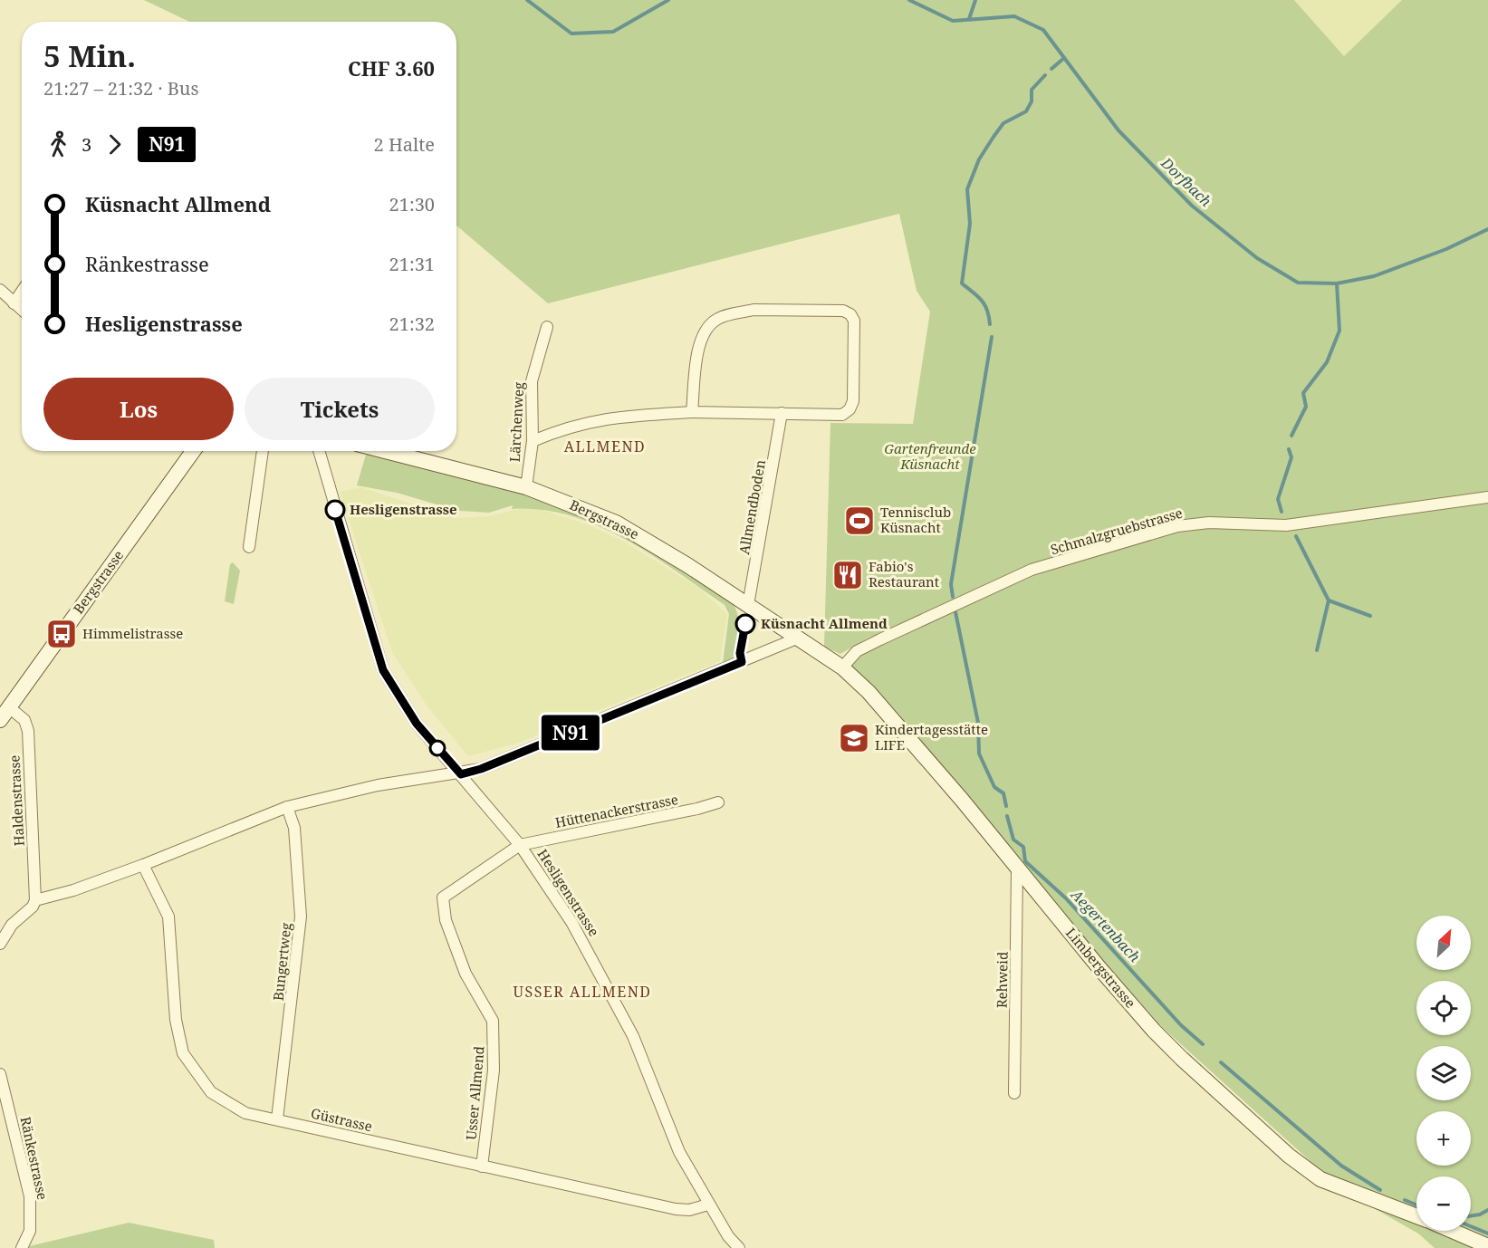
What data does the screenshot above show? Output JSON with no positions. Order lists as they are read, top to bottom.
{
  "streets": {
    "street": [
      "Lärchenweg",
      "Allmendboden",
      "Bergstrasse",
      "Schmalzgruebstrasse",
      "Haldenstrasse",
      "Hüttenackerstrasse",
      "Hesligenstrasse",
      "Bungertweg",
      "Limbergstrasse",
      "Rehweid",
      "Usser Allmend",
      "Güstrasse",
      "Ränkestrasse"
    ]
  },
  "crossings": [
    ["Lärchenweg", "Bergstrasse"],
    ["Allmendboden", "Bergstrasse"],
    ["Bergstrasse", "Haldenstrasse"],
    ["Bergstrasse", "Limbergstrasse"],
    ["Schmalzgruebstrasse", "Limbergstrasse"],
    ["Hüttenackerstrasse", "Hesligenstrasse"],
    ["Hüttenackerstrasse", "Usser Allmend"],
    ["Hesligenstrasse", "Usser Allmend"],
    ["Hesligenstrasse", "Güstrasse"],
    ["Bungertweg", "Güstrasse"],
    ["Limbergstrasse", "Rehweid"],
    ["Usser Allmend", "Güstrasse"]
  ],
  "districts": ["ALLMEND", "USSER ALLMEND"],
  "water": ["Dorfbach", "Aegertenbach"],
  "parks": ["Gartenfreunde Küsnacht"],
  "places": {
    "other": ["Hesligenstrasse", "Küsnacht Allmend"],
    "sports": ["Tennisclub Küsnacht"],
    "restaurant": ["Fabio's Restaurant"],
    "bus stop": ["Himmelistrasse"],
    "school or university": ["Kindertagesstätte LIFE"]
  },
  "lines": ["bus line N91"],
  "north": "top right",
  "page": {
    "on_map": "N91",
    "heading": ["5 Min.", "21:27 – 21:32 · Bus", "CHF 3.60"],
    "legs": ["3", "N91", "2 Halte"],
    "list": [
      {
        "name": "Küsnacht Allmend",
        "value": "21:30"
      },
      {
        "name": "Ränkestrasse",
        "value": "21:31"
      },
      {
        "name": "Hesligenstrasse",
        "value": "21:32"
      }
    ],
    "buttons": ["Los", "Tickets"],
    "map_buttons": ["+", "−"]
  }
}
